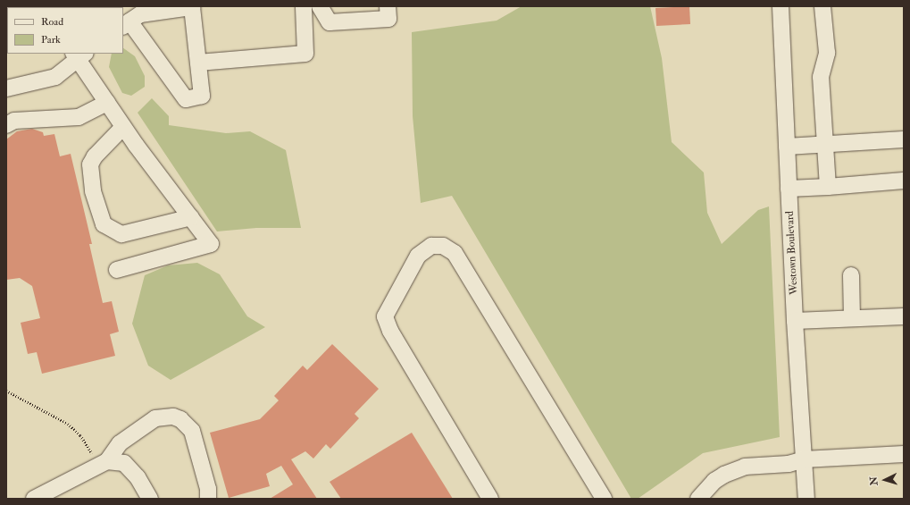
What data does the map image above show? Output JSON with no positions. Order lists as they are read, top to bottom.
{
  "streets": {
    "street": ["Westown Boulevard"]
  },
  "legend": ["Road", "Park"],
  "north": "left"
}
